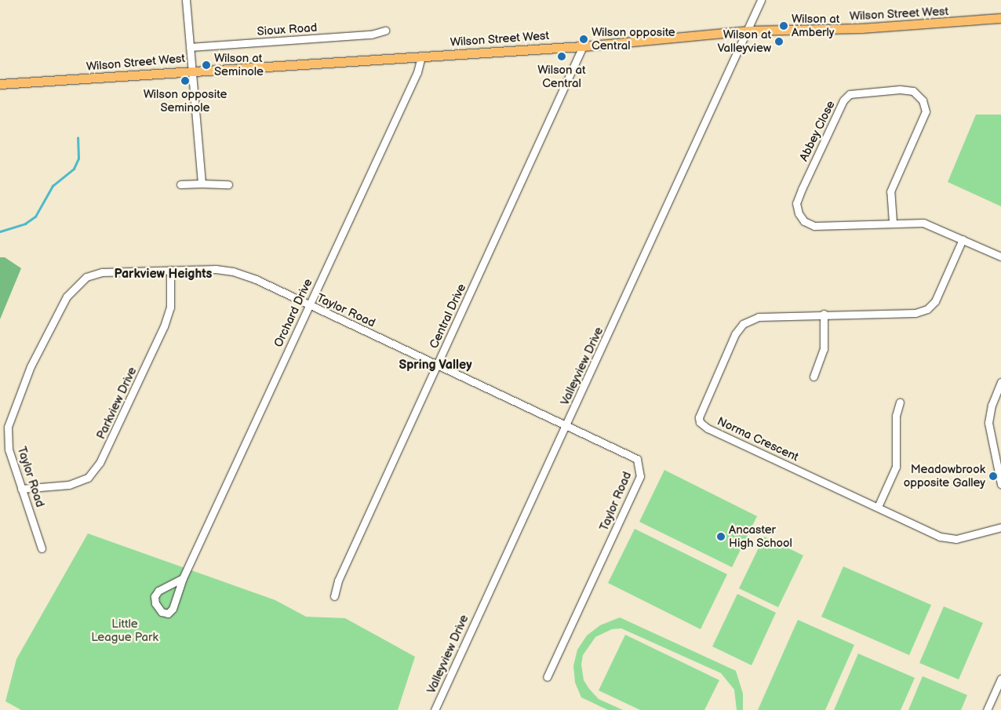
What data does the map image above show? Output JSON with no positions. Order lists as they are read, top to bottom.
{
  "streets": {
    "main road": ["Wilson Street West"],
    "street": [
      "Sioux Road",
      "Abbey Close",
      "Taylor Road",
      "Orchard Drive",
      "Central Drive",
      "Valleyview Drive",
      "Parkview Drive",
      "Norma Crescent"
    ]
  },
  "crossings": [
    ["Wilson Street West", "Orchard Drive"],
    ["Wilson Street West", "Central Drive"],
    ["Wilson Street West", "Valleyview Drive"],
    ["Abbey Close", "Norma Crescent"],
    ["Taylor Road", "Orchard Drive"],
    ["Taylor Road", "Central Drive"],
    ["Taylor Road", "Valleyview Drive"],
    ["Taylor Road", "Parkview Drive"]
  ],
  "districts": ["Parkview Heights", "Spring Valley"],
  "parks": ["Little League Park"],
  "places": [
    "Wilson at Amberly",
    "Wilson opposite Central",
    "Wilson at Valleyview",
    "Wilson at Central",
    "Wilson at Seminole",
    "Wilson opposite Seminole",
    "Meadowbrook opposite Galley",
    "Ancaster High School"
  ]
}
